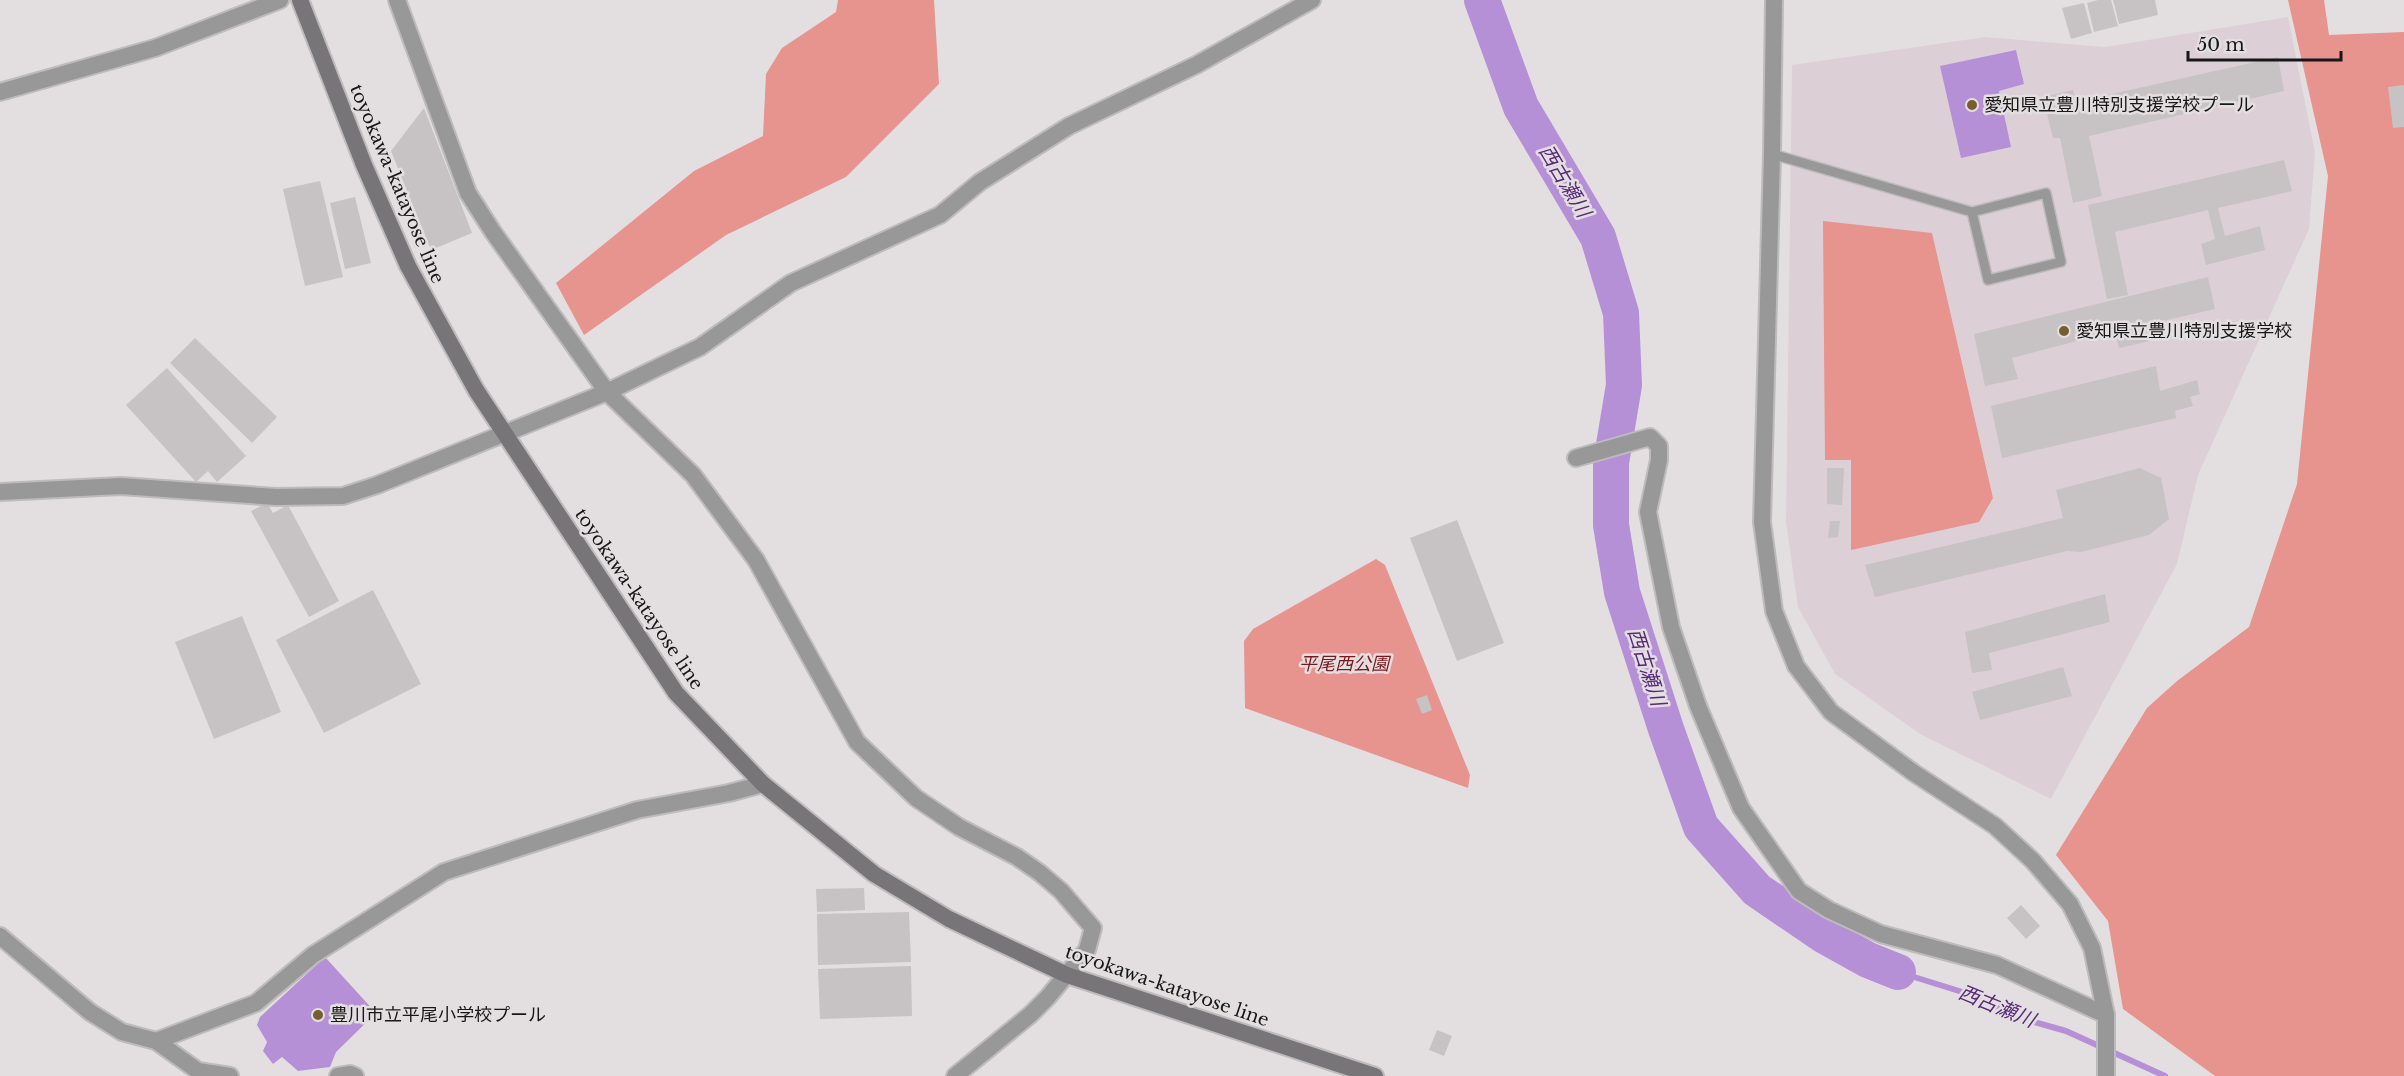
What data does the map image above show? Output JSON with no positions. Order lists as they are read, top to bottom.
{
  "streets": {
    "main road": ["toyokawa-katayose line"]
  },
  "water": ["西古瀬川"],
  "parks": ["平尾西公園"],
  "places": ["愛知県立豊川特別支援学校プール", "愛知県立豊川特別支援学校", "豊川市立平尾小学校プール"],
  "scale_bar": "50 m"
}
